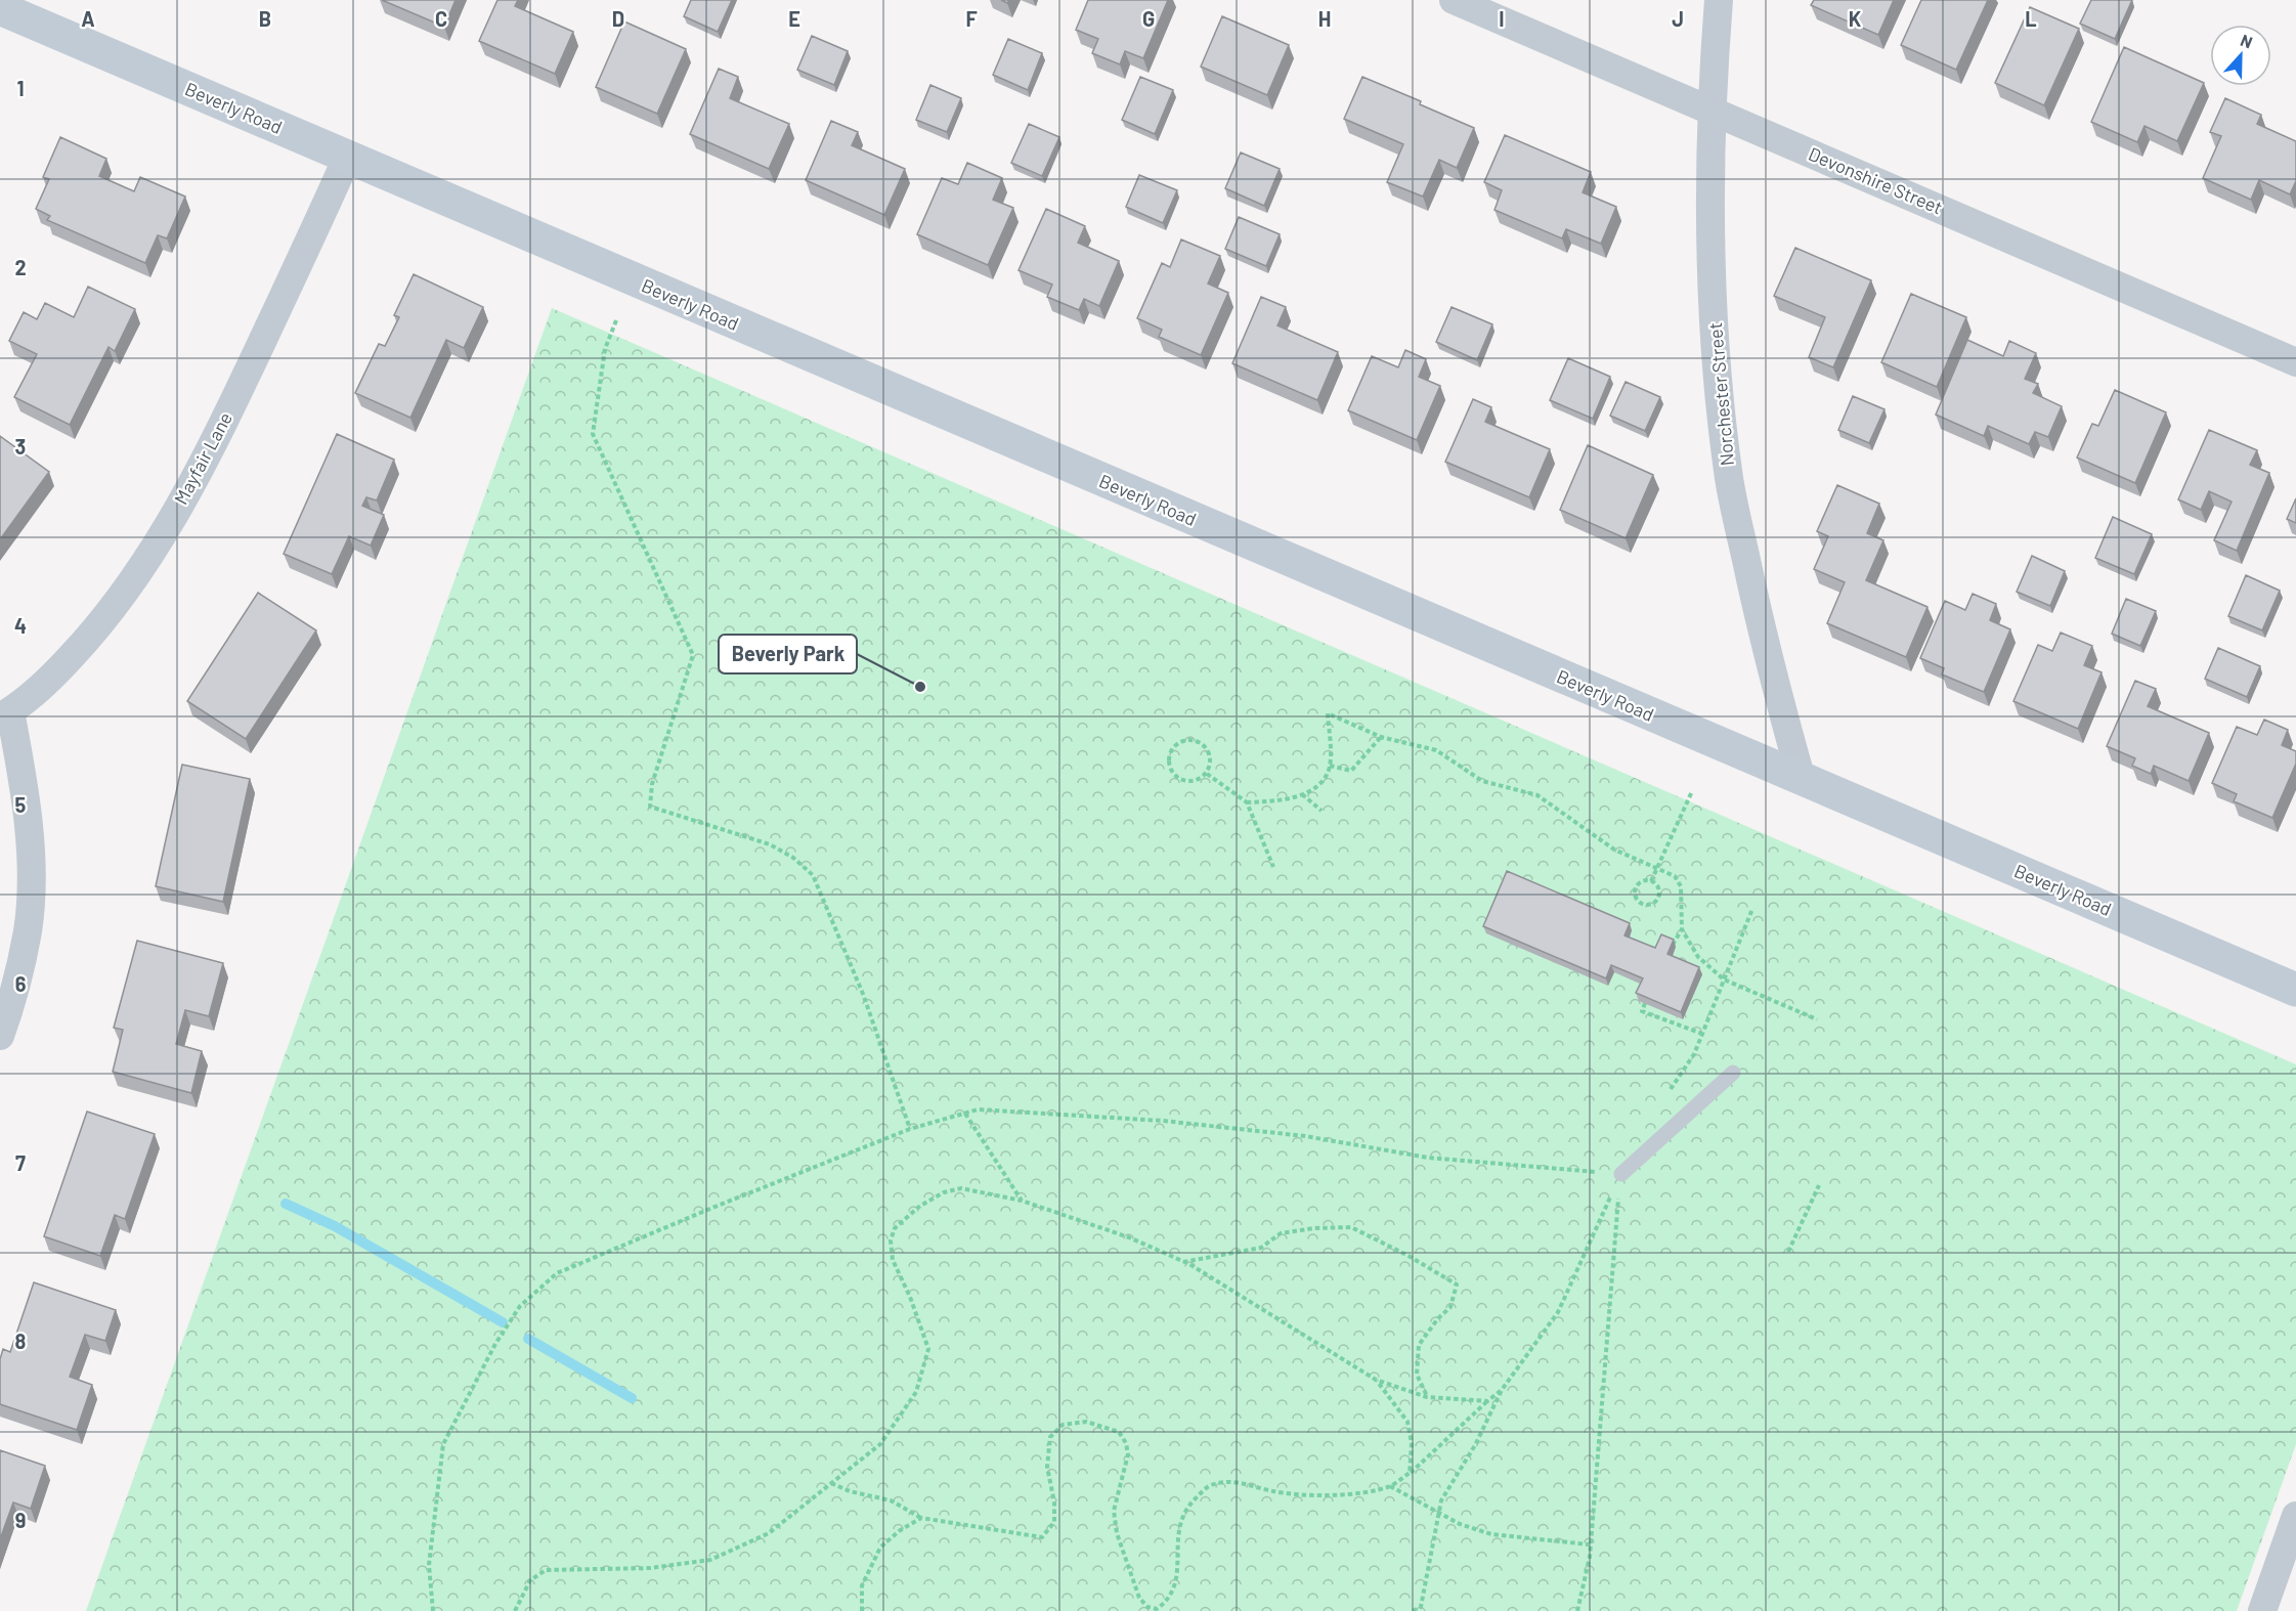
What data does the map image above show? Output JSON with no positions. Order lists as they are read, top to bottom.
{
  "streets": {
    "street": [
      "Beverly Road",
      "Devonshire Street",
      "Norchester Street",
      "Mayfair Lane"
    ]
  },
  "crossings": [
    ["Beverly Road", "Norchester Street"],
    ["Beverly Road", "Mayfair Lane"],
    ["Devonshire Street", "Norchester Street"]
  ],
  "places": ["Beverly Park"],
  "north": "top",
  "grid": {
    "columns": [
      "A",
      "B",
      "C",
      "D",
      "E",
      "F",
      "G",
      "H",
      "I",
      "J",
      "K",
      "L"
    ],
    "rows": [
      "1",
      "2",
      "3",
      "4",
      "5",
      "6",
      "7",
      "8",
      "9"
    ]
  }
}
